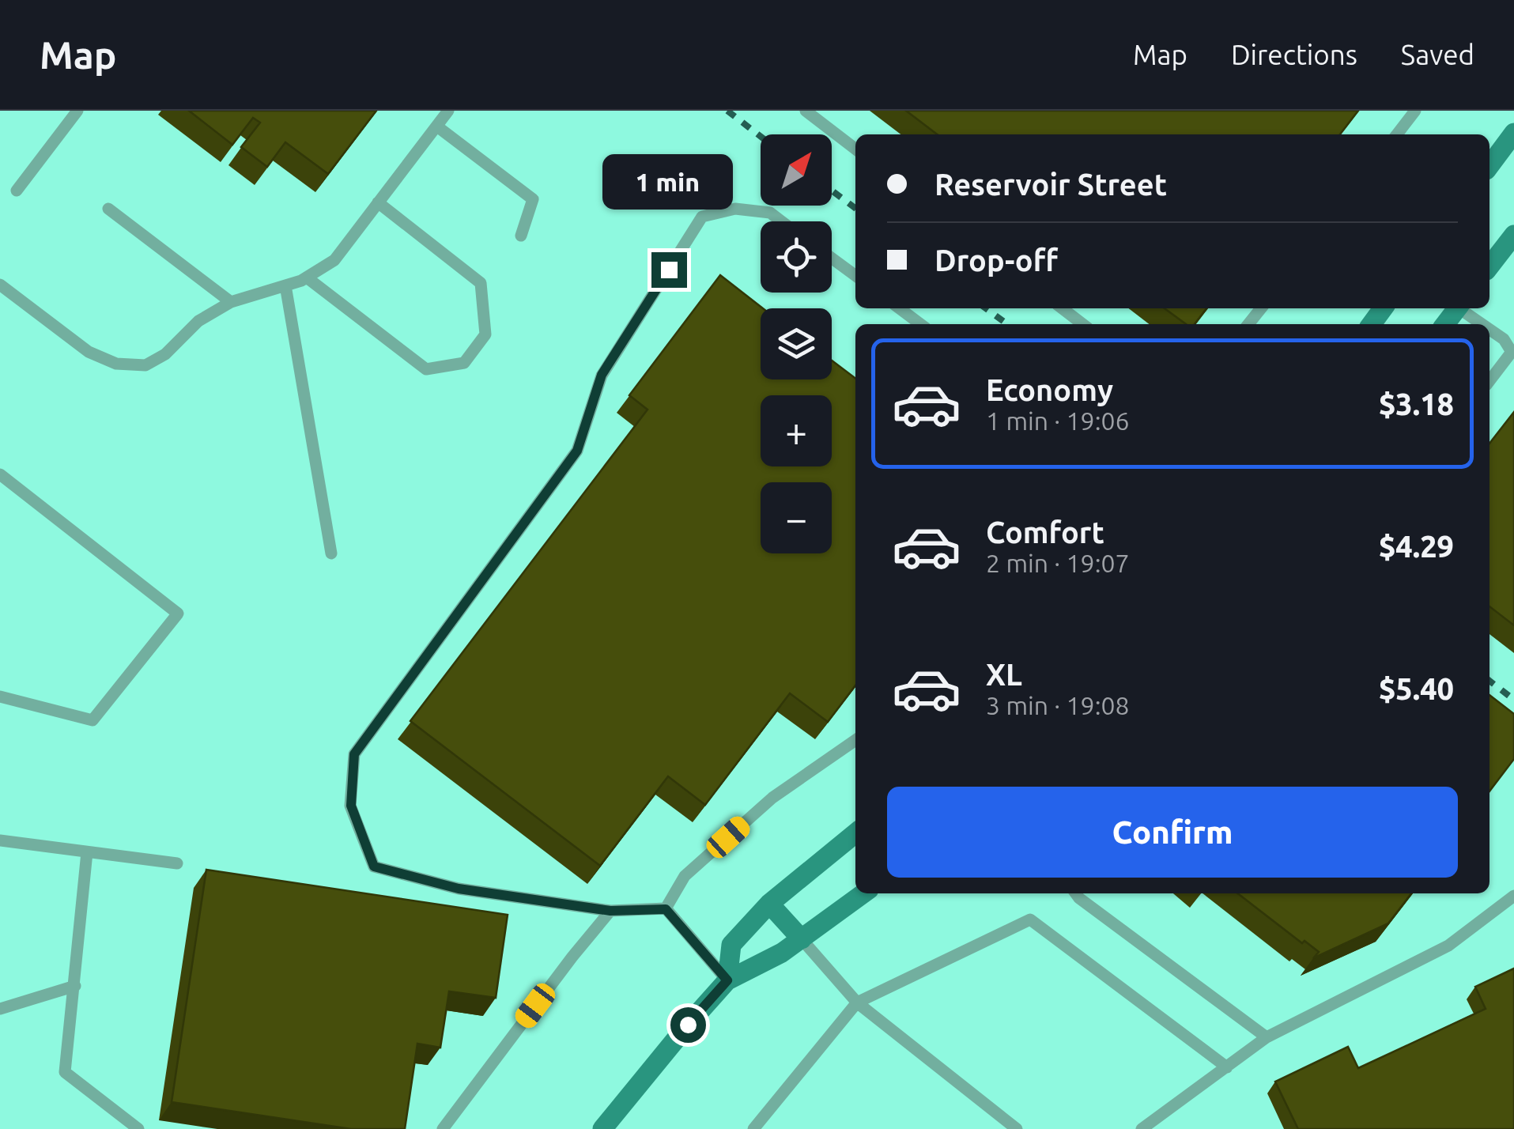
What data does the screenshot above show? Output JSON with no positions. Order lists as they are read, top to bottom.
{
  "north": "top right",
  "page": {
    "header": "Map",
    "nav": ["Map", "Directions", "Saved"],
    "map_buttons": ["+", "−"],
    "banner": ["Reservoir Street", "Drop-off"],
    "bubble": "1 min",
    "list": [
      {
        "name": "Economy",
        "note": "1 min · 19:06",
        "value": "$3.18"
      },
      {
        "name": "Comfort",
        "note": "2 min · 19:07",
        "value": "$4.29"
      },
      {
        "name": "XL",
        "note": "3 min · 19:08",
        "value": "$5.40"
      }
    ],
    "buttons": "Confirm"
  }
}
